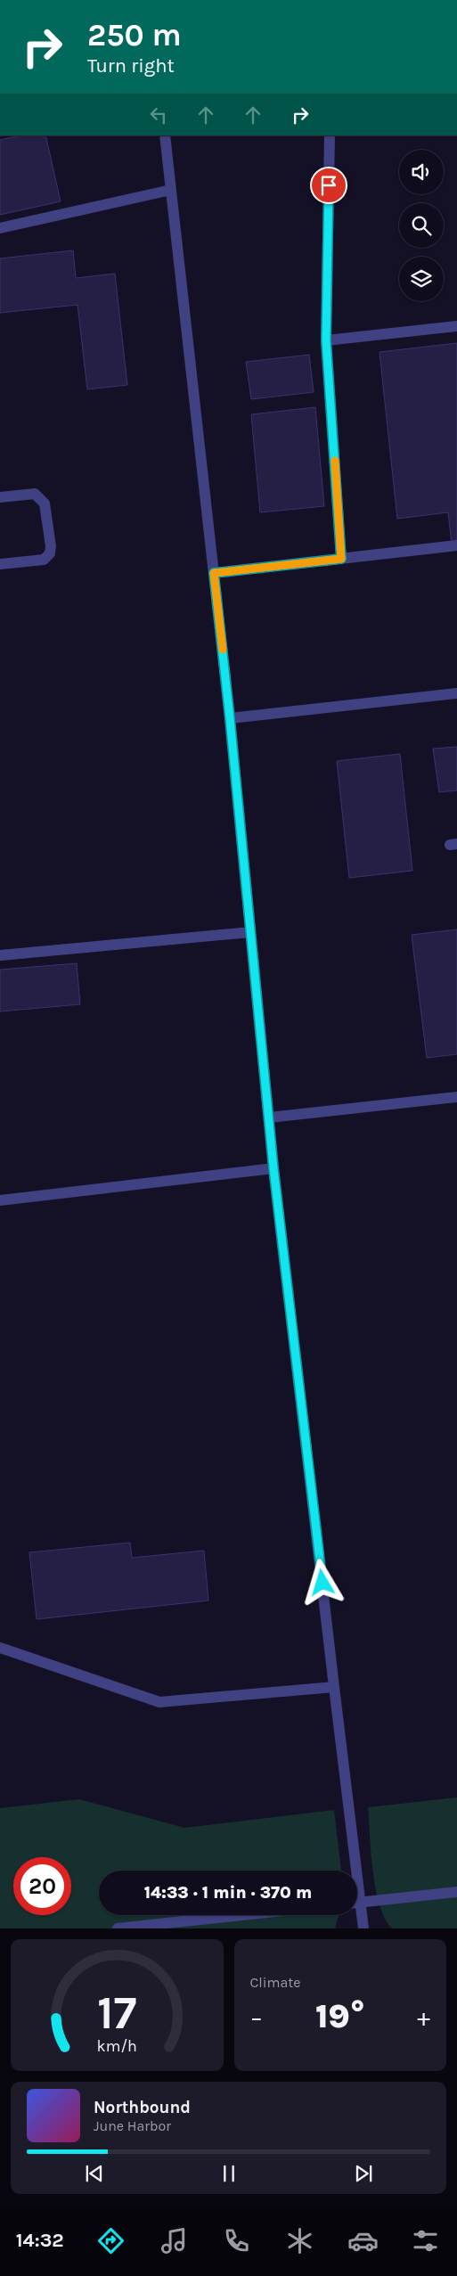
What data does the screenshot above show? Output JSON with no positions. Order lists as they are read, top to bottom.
{
  "page": {
    "turn": ["250 m", "Turn right"],
    "limit": "20",
    "trip": "14:33 · 1 min · 370 m",
    "tile": "Climate",
    "heat": ["−", "19°", "+"],
    "song": ["Northbound", "June Harbor"],
    "tabs": "14:32",
    "gauge": ["17", "km/h"]
  }
}
